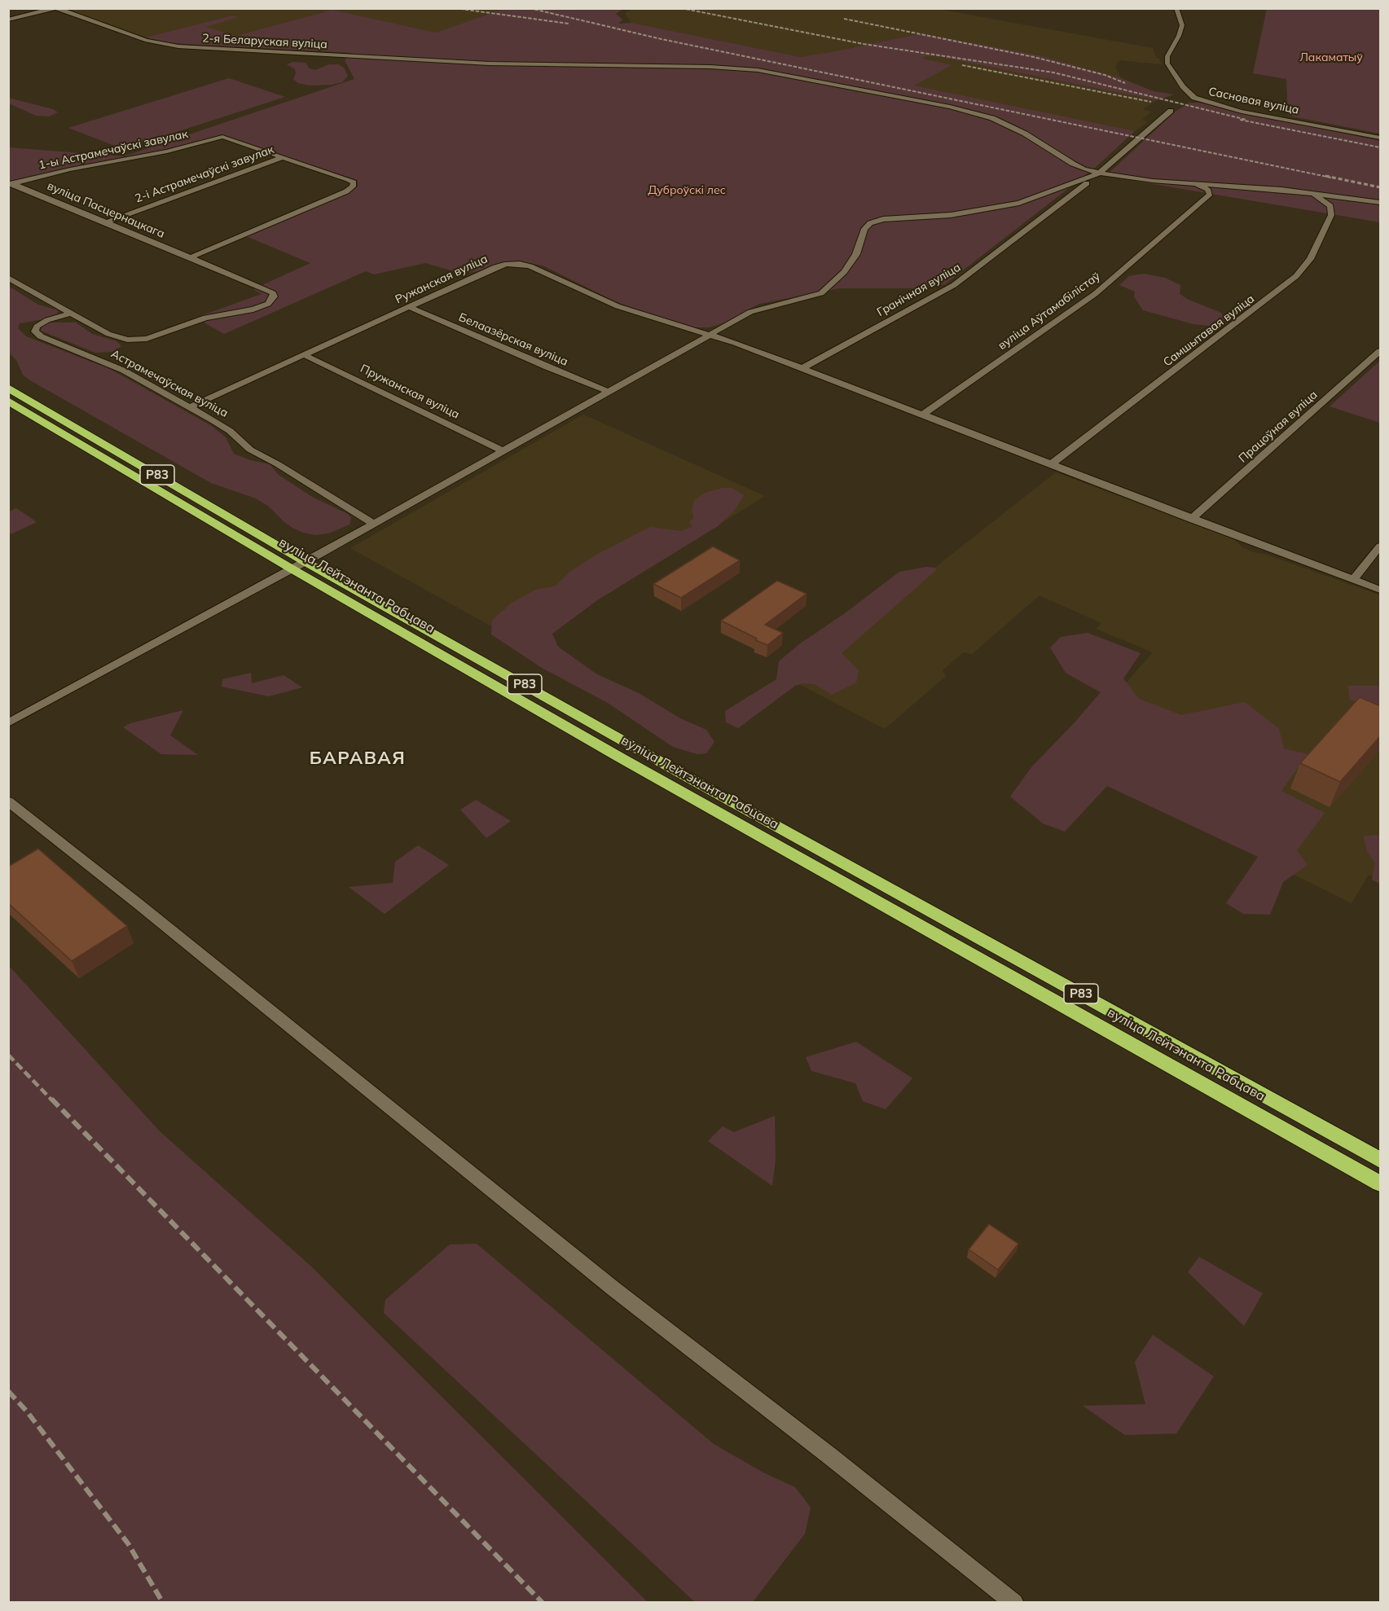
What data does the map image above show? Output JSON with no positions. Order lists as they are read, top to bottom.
{
  "streets": {
    "highway": ["Р83", "вуліца Лейтэнанта Рабцава"],
    "street": [
      "2-я Беларуская вуліца",
      "Сасновая вуліца",
      "1-ы Астрамечаўскі завулак",
      "2-і Астрамечаўскі завулак",
      "вуліца Пасцернацкага",
      "Ружанская вуліца",
      "Гранічная вуліца",
      "вуліца Аўтамабілістаў",
      "Самшытавая вуліца",
      "Белаазёрская вуліца",
      "Астрамечаўская вуліца",
      "Пружанская вуліца",
      "Працоўная вуліца"
    ]
  },
  "crossings": [
    ["2-я Беларуская вуліца", "вуліца Аўтамабілістаў"],
    ["2-я Беларуская вуліца", "Самшытавая вуліца"],
    ["1-ы Астрамечаўскі завулак", "2-і Астрамечаўскі завулак"],
    ["1-ы Астрамечаўскі завулак", "вуліца Пасцернацкага"],
    ["2-і Астрамечаўскі завулак", "вуліца Пасцернацкага"],
    ["вуліца Пасцернацкага", "Астрамечаўская вуліца"],
    ["Ружанская вуліца", "Гранічная вуліца"],
    ["Ружанская вуліца", "вуліца Аўтамабілістаў"],
    ["Ружанская вуліца", "Самшытавая вуліца"],
    ["Ружанская вуліца", "Белаазёрская вуліца"],
    ["Ружанская вуліца", "Астрамечаўская вуліца"],
    ["Ружанская вуліца", "Пружанская вуліца"],
    ["Ружанская вуліца", "Працоўная вуліца"]
  ],
  "districts": ["БАРАВАЯ"],
  "parks": ["Лакаматыў", "Дуброўскі лес"]
}
